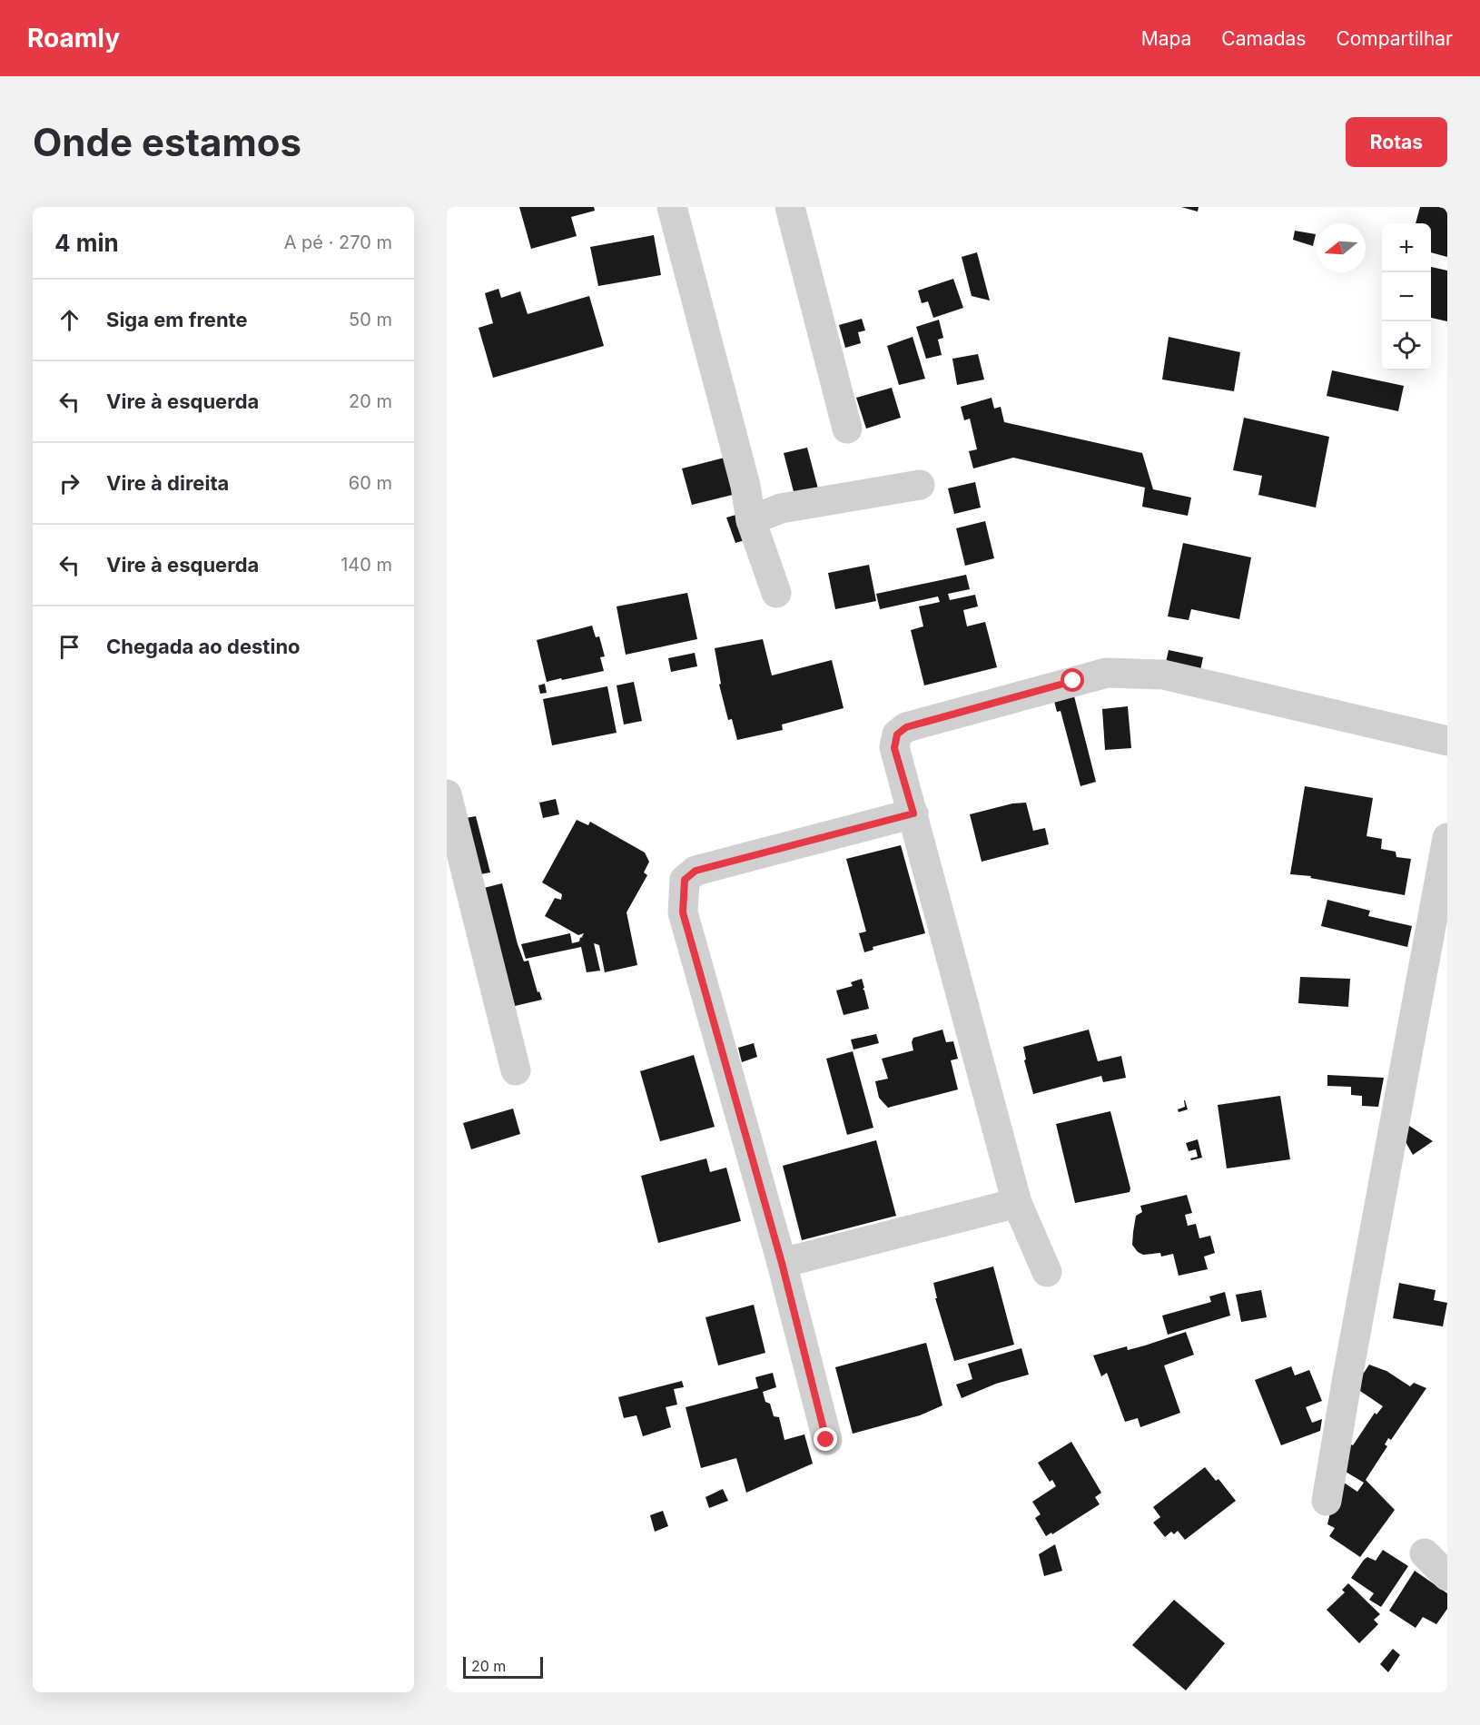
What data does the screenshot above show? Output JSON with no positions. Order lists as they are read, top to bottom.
{
  "scale_bar": "20 m",
  "north": "left",
  "page": {
    "header": "Roamly",
    "nav": ["Mapa", "Camadas", "Compartilhar"],
    "buttons": "Rotas",
    "title": "Onde estamos",
    "heading": ["4 min", "A pé · 270 m"],
    "map_buttons": ["+", "−"],
    "list": [
      ["Siga em frente", "50 m"],
      ["Vire à esquerda", "20 m"],
      ["Vire à direita", "60 m"],
      ["Vire à esquerda", "140 m"],
      "Chegada ao destino"
    ],
    "scale": "20 m"
  }
}
